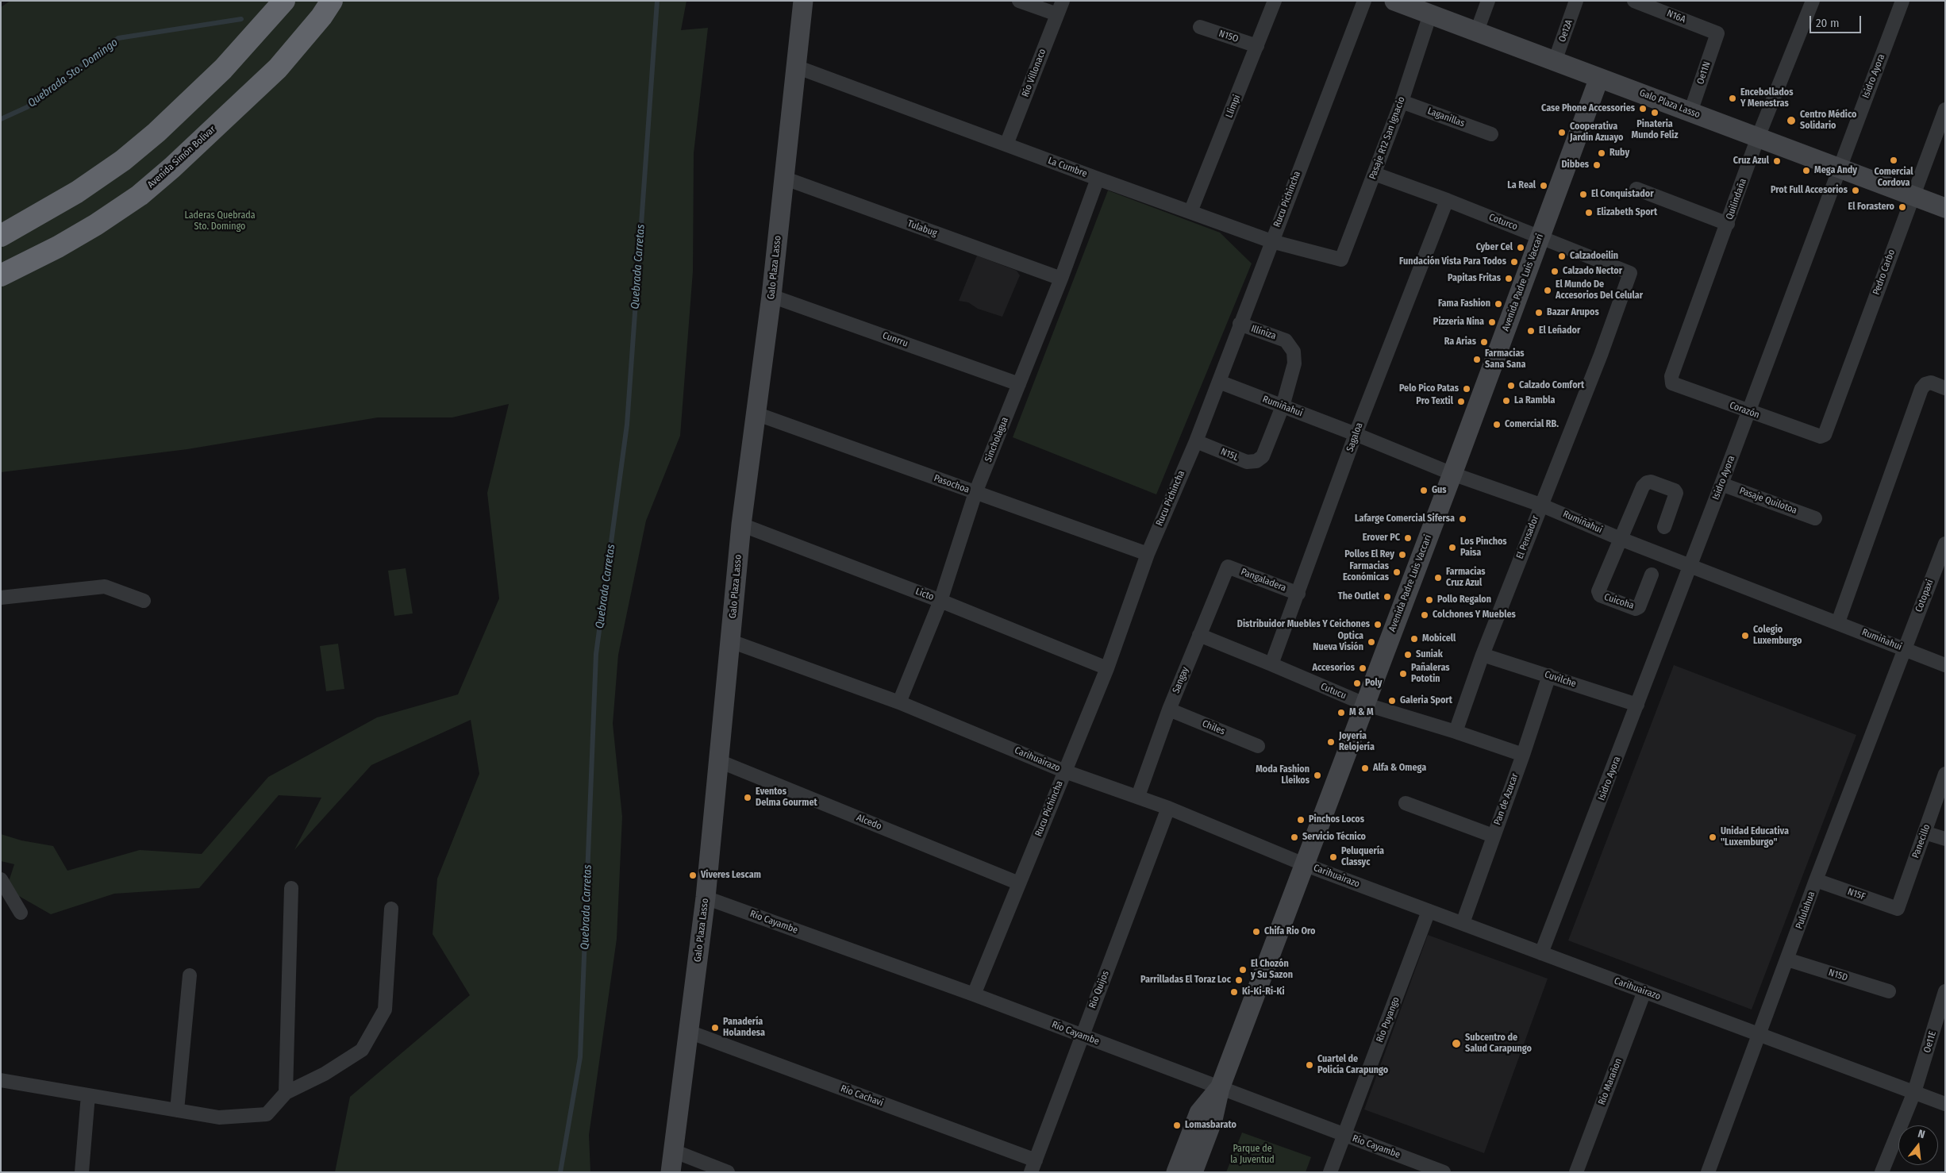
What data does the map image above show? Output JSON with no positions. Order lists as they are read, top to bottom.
{
  "streets": {
    "highway": ["Avenida Simón Bolívar"],
    "street": [
      "N16A",
      "Oe12A",
      "N15O",
      "Río Villonaco",
      "Oe11N",
      "Isidro Ayora",
      "Galo Plaza Lasso",
      "Llimpi",
      "Laganillas",
      "Pasaje R12 San Ignacio",
      "La Cumbre",
      "Rucu Pichincha",
      "Quilindaña",
      "Coturco",
      "Tulabug",
      "Pedro Carbo",
      "Avenida Padre Luis Vaccari",
      "Illiniza",
      "Cunrru",
      "Rumiñahui",
      "Corazón",
      "Sagaloa",
      "Sincholagua",
      "N15L",
      "Pasochoa",
      "Pasaje Quilotoa",
      "El Pensador",
      "Pangaladera",
      "Licto",
      "Cotopaxi",
      "Cuicoha",
      "Cuvilche",
      "Sangay",
      "Cutucu",
      "Chiles",
      "Carihuairazo",
      "Pan de Azucar",
      "Alcedo",
      "Panecillo",
      "N15F",
      "Pululahua",
      "Río Cayambe",
      "N15D",
      "Río Quijos",
      "Río Puyango",
      "Oe11E",
      "Río Marañon",
      "Río Cachavi"
    ]
  },
  "crossings": [
    ["N16A", "Oe11N"],
    ["Oe12A", "Galo Plaza Lasso"],
    ["N15O", "Llimpi"],
    ["Río Villonaco", "La Cumbre"],
    ["Oe11N", "Galo Plaza Lasso"],
    ["Isidro Ayora", "Galo Plaza Lasso"],
    ["Isidro Ayora", "Rumiñahui"],
    ["Isidro Ayora", "Corazón"],
    ["Isidro Ayora", "Pasaje Quilotoa"],
    ["Isidro Ayora", "Cuvilche"],
    ["Isidro Ayora", "Carihuairazo"],
    ["Galo Plaza Lasso", "Pasaje R12 San Ignacio"],
    ["Galo Plaza Lasso", "La Cumbre"],
    ["Galo Plaza Lasso", "Quilindaña"],
    ["Galo Plaza Lasso", "Tulabug"],
    ["Galo Plaza Lasso", "Pedro Carbo"],
    ["Galo Plaza Lasso", "Avenida Padre Luis Vaccari"],
    ["Galo Plaza Lasso", "Cunrru"],
    ["Galo Plaza Lasso", "Pasochoa"],
    ["Galo Plaza Lasso", "Licto"],
    ["Galo Plaza Lasso", "Carihuairazo"],
    ["Galo Plaza Lasso", "Alcedo"],
    ["Galo Plaza Lasso", "Río Cayambe"],
    ["Galo Plaza Lasso", "Río Cachavi"],
    ["Llimpi", "La Cumbre"],
    ["Laganillas", "Pasaje R12 San Ignacio"],
    ["Pasaje R12 San Ignacio", "La Cumbre"],
    ["Pasaje R12 San Ignacio", "Coturco"],
    ["La Cumbre", "Rucu Pichincha"],
    ["La Cumbre", "Sincholagua"],
    ["Rucu Pichincha", "Illiniza"],
    ["Rucu Pichincha", "Rumiñahui"],
    ["Rucu Pichincha", "N15L"],
    ["Rucu Pichincha", "Pasochoa"],
    ["Rucu Pichincha", "Licto"],
    ["Rucu Pichincha", "Carihuairazo"],
    ["Rucu Pichincha", "Alcedo"],
    ["Rucu Pichincha", "Río Cayambe"],
    ["Quilindaña", "Corazón"],
    ["Coturco", "Avenida Padre Luis Vaccari"],
    ["Coturco", "Sagaloa"],
    ["Coturco", "El Pensador"],
    ["Tulabug", "Sincholagua"],
    ["Pedro Carbo", "Corazón"],
    ["Avenida Padre Luis Vaccari", "Rumiñahui"],
    ["Avenida Padre Luis Vaccari", "Cutucu"],
    ["Avenida Padre Luis Vaccari", "Carihuairazo"],
    ["Avenida Padre Luis Vaccari", "Río Cayambe"],
    ["Illiniza", "Rumiñahui"],
    ["Illiniza", "N15L"],
    ["Cunrru", "Sincholagua"],
    ["Rumiñahui", "Sagaloa"],
    ["Rumiñahui", "N15L"],
    ["Rumiñahui", "El Pensador"],
    ["Rumiñahui", "Cotopaxi"],
    ["Rumiñahui", "Cuicoha"],
    ["Rumiñahui", "Pululahua"],
    ["Sagaloa", "Pangaladera"],
    ["Sagaloa", "Cutucu"],
    ["Sincholagua", "Pasochoa"],
    ["Sincholagua", "Licto"],
    ["Sincholagua", "Carihuairazo"],
    ["El Pensador", "Cuvilche"],
    ["El Pensador", "Cutucu"],
    ["Pangaladera", "Sangay"],
    ["Cotopaxi", "Pululahua"],
    ["Cuvilche", "Pan de Azucar"],
    ["Sangay", "Cutucu"],
    ["Sangay", "Chiles"],
    ["Sangay", "Carihuairazo"],
    ["Carihuairazo", "Pan de Azucar"],
    ["Carihuairazo", "Pululahua"],
    ["Carihuairazo", "Río Quijos"],
    ["Carihuairazo", "Río Puyango"],
    ["Carihuairazo", "Oe11E"],
    ["Carihuairazo", "Río Marañon"],
    ["Panecillo", "N15F"],
    ["N15F", "Pululahua"],
    ["Pululahua", "N15D"],
    ["Río Cayambe", "Río Quijos"],
    ["Río Cayambe", "Río Puyango"],
    ["Río Quijos", "Río Cachavi"]
  ],
  "water": ["Quebrada Sto. Domingo", "Quebrada Carretas"],
  "parks": ["Laderas Quebrada Sto. Domingo", "Parque de la Juventud"],
  "places": [
    "Encebollados Y Menestras",
    "Case Phone Accessories",
    "Pinateria Mundo Feliz",
    "Centro Médico Solidario",
    "Cooperativa Jardin Azuayo",
    "Ruby",
    "Comercial Cordova",
    "Cruz Azul",
    "Dibbes",
    "Mega Andy",
    "La Real",
    "Prot Full Accesorios",
    "El Conquistador",
    "El Forastero",
    "Elizabeth Sport",
    "Cyber Cel",
    "Calzadoeilin",
    "Fundación Vista Para Todos",
    "Calzado Nector",
    "Papitas Fritas",
    "El Mundo De Accesorios Del Celular",
    "Fama Fashion",
    "Bazar Arupos",
    "Pizzeria Nina",
    "El Leñador",
    "Ra Arias",
    "Farmacias Sana Sana",
    "Calzado Comfort",
    "Pelo Pico Patas",
    "La Rambla",
    "Pro Textil",
    "Comercial RB.",
    "Gus",
    "Lafarge Comercial Sifersa",
    "Erover PC",
    "Los Pinchos Paisa",
    "Pollos El Rey",
    "Farmacias Económicas",
    "Farmacias Cruz Azul",
    "The Outlet",
    "Pollo Regalon",
    "Colchones Y Muebles",
    "Distribuidor Muebles Y Ceichones",
    "Colegio Luxemburgo",
    "Mobicell",
    "Optica Nueva Visión",
    "Suniak",
    "Accesorios",
    "Pañaleras Pototin",
    "Poly",
    "Galeria Sport",
    "M & M",
    "Joyería Relojería",
    "Alfa & Omega",
    "Moda Fashion Lleikos",
    "Eventos Delma Gourmet",
    "Pinchos Locos",
    "Servicio Técnico",
    "Unidad Educativa \"Luxemburgo\"",
    "Peluquería Classyc",
    "Viveres Lescam",
    "Chifa Rio Oro",
    "El Chozón y Su Sazon",
    "Parrilladas El Toraz Loc",
    "Ki-Ki-Ri-Ki",
    "Panadería Holandesa",
    "Subcentro de Salud Carapungo",
    "Cuartel de Policía Carapungo",
    "Lomasbarato"
  ],
  "scale_bar": "20 m",
  "north": "top"
}
